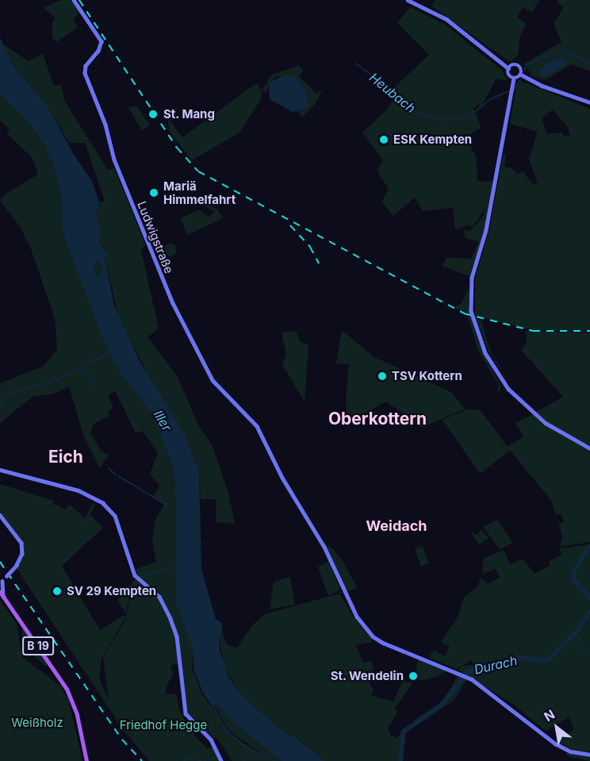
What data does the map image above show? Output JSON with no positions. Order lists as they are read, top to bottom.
{
  "streets": {
    "main road": ["B 19"],
    "street": ["Ludwigstraße"]
  },
  "districts": ["Oberkottern", "Eich", "Weidach"],
  "water": ["Heubach", "Iller", "Durach"],
  "parks": ["Weißholz", "Friedhof Hegge"],
  "places": [
    "St. Mang",
    "ESK Kempten",
    "Mariä Himmelfahrt",
    "TSV Kottern",
    "SV 29 Kempten",
    "St. Wendelin"
  ],
  "north": "top left"
}
